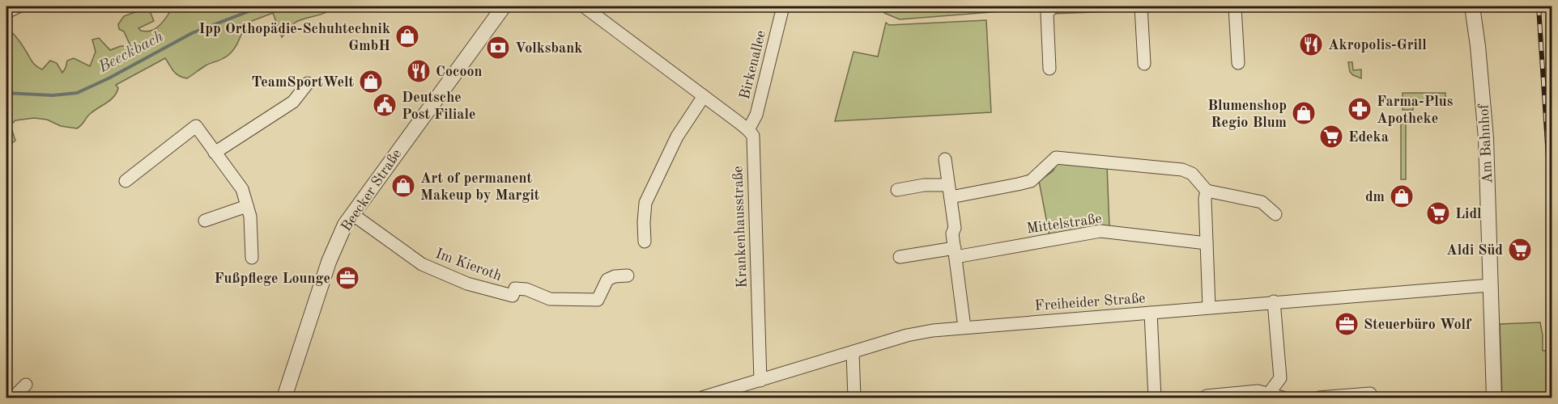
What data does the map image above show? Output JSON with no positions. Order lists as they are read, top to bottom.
{
  "streets": {
    "street": [
      "Birkenallee",
      "Am Bahnhof",
      "Beecker Straße",
      "Mittelstraße",
      "Krankenhausstraße",
      "Im Kieroth",
      "Freiheider Straße"
    ]
  },
  "crossings": [
    ["Birkenallee", "Krankenhausstraße"],
    ["Am Bahnhof", "Freiheider Straße"],
    ["Beecker Straße", "Im Kieroth"],
    ["Krankenhausstraße", "Freiheider Straße"]
  ],
  "water": ["Beeckbach"],
  "places": {
    "shop": [
      "Ipp Orthopädie-Schuhtechnik GmbH",
      "TeamSportWelt",
      "Blumenshop Regio Blum",
      "Art of permanent Makeup by Margit",
      "dm"
    ],
    "restaurant": ["Akropolis-Grill", "Cocoon"],
    "bank": ["Volksbank"],
    "public building": ["Deutsche Post Filiale"],
    "pharmacy": ["Farma-Plus Apotheke"],
    "supermarket": ["Edeka", "Lidl", "Aldi Süd"],
    "office": ["Fußpflege Lounge", "Steuerbüro Wolf"]
  }
}
